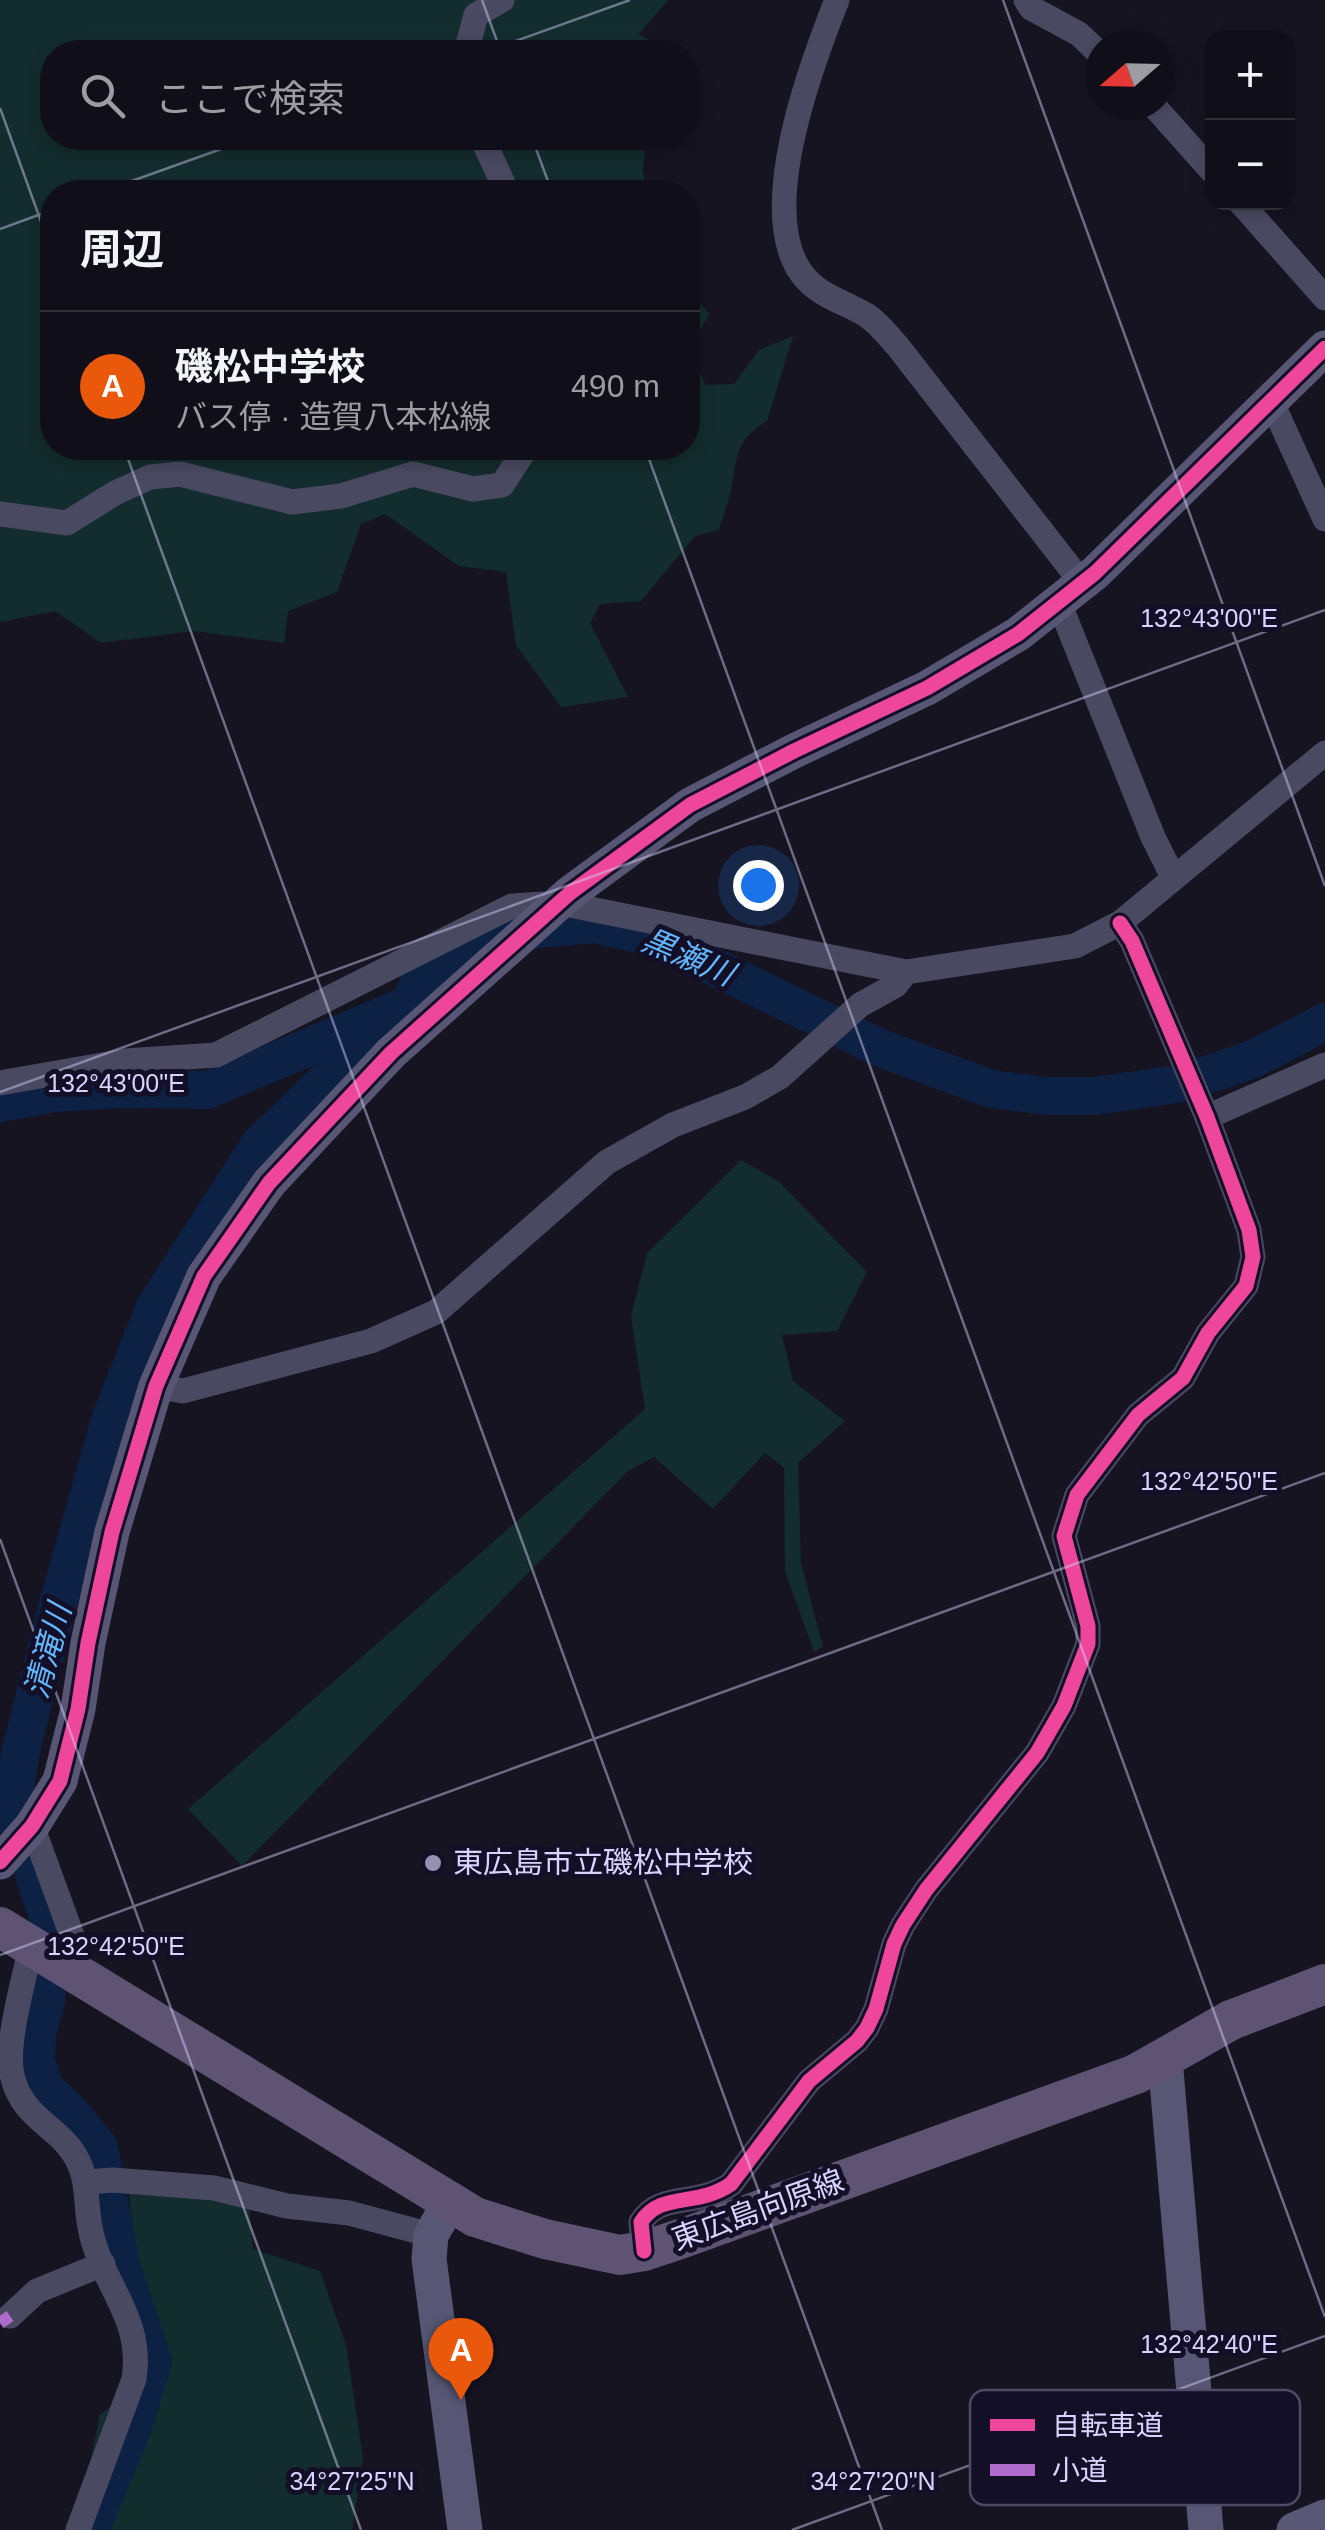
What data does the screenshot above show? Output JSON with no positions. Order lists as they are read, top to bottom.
{
  "streets": {
    "main road": ["東広島向原線"]
  },
  "water": ["黒瀬川", "清滝川"],
  "places": ["東広島市立磯松中学校"],
  "legend": ["自転車道", "小道"],
  "north": "left",
  "page": {
    "map_buttons": ["+", "−"],
    "search": "ここで検索",
    "heading": "周辺",
    "list": [
      {
        "mark": "A",
        "name": "磯松中学校",
        "note": "バス停 · 造賀八本松線",
        "value": "490 m"
      }
    ],
    "pins": "A"
  },
  "coordinates": [
    "132°43'00\"E",
    "132°42'50\"E",
    "132°42'40\"E",
    "34°27'25\"N",
    "34°27'20\"N"
  ]
}
